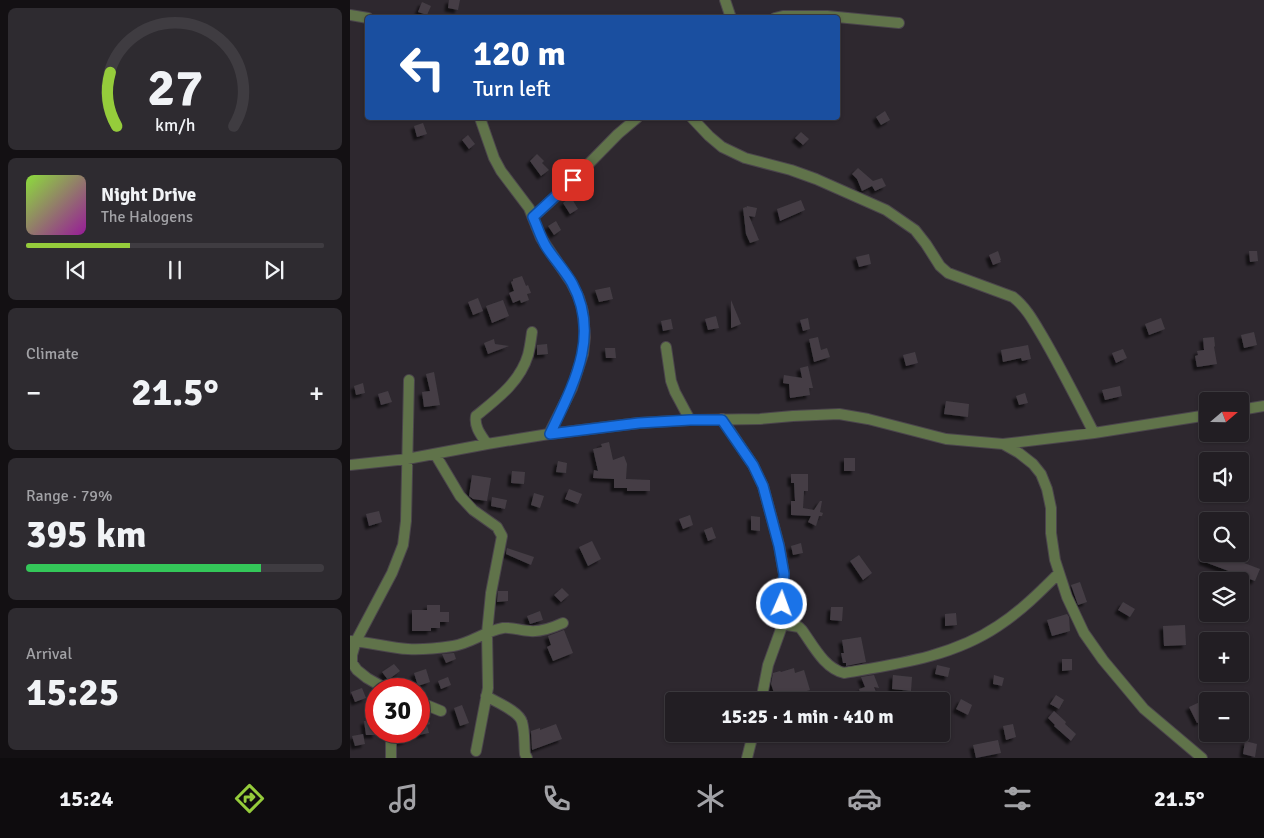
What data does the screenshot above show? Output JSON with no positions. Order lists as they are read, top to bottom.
{
  "north": "right",
  "page": {
    "turn": ["120 m", "Turn left"],
    "song": ["Night Drive", "The Halogens"],
    "tile": [
      "Climate",
      ["Range · 79%", "395 km"],
      ["Arrival", "15:25"]
    ],
    "heat": ["−", "21.5°", "+"],
    "map_buttons": ["+", "−"],
    "limit": "30",
    "trip": "15:25 · 1 min · 410 m",
    "tabs": ["15:24", "21.5°"],
    "gauge": ["27", "km/h"]
  }
}
